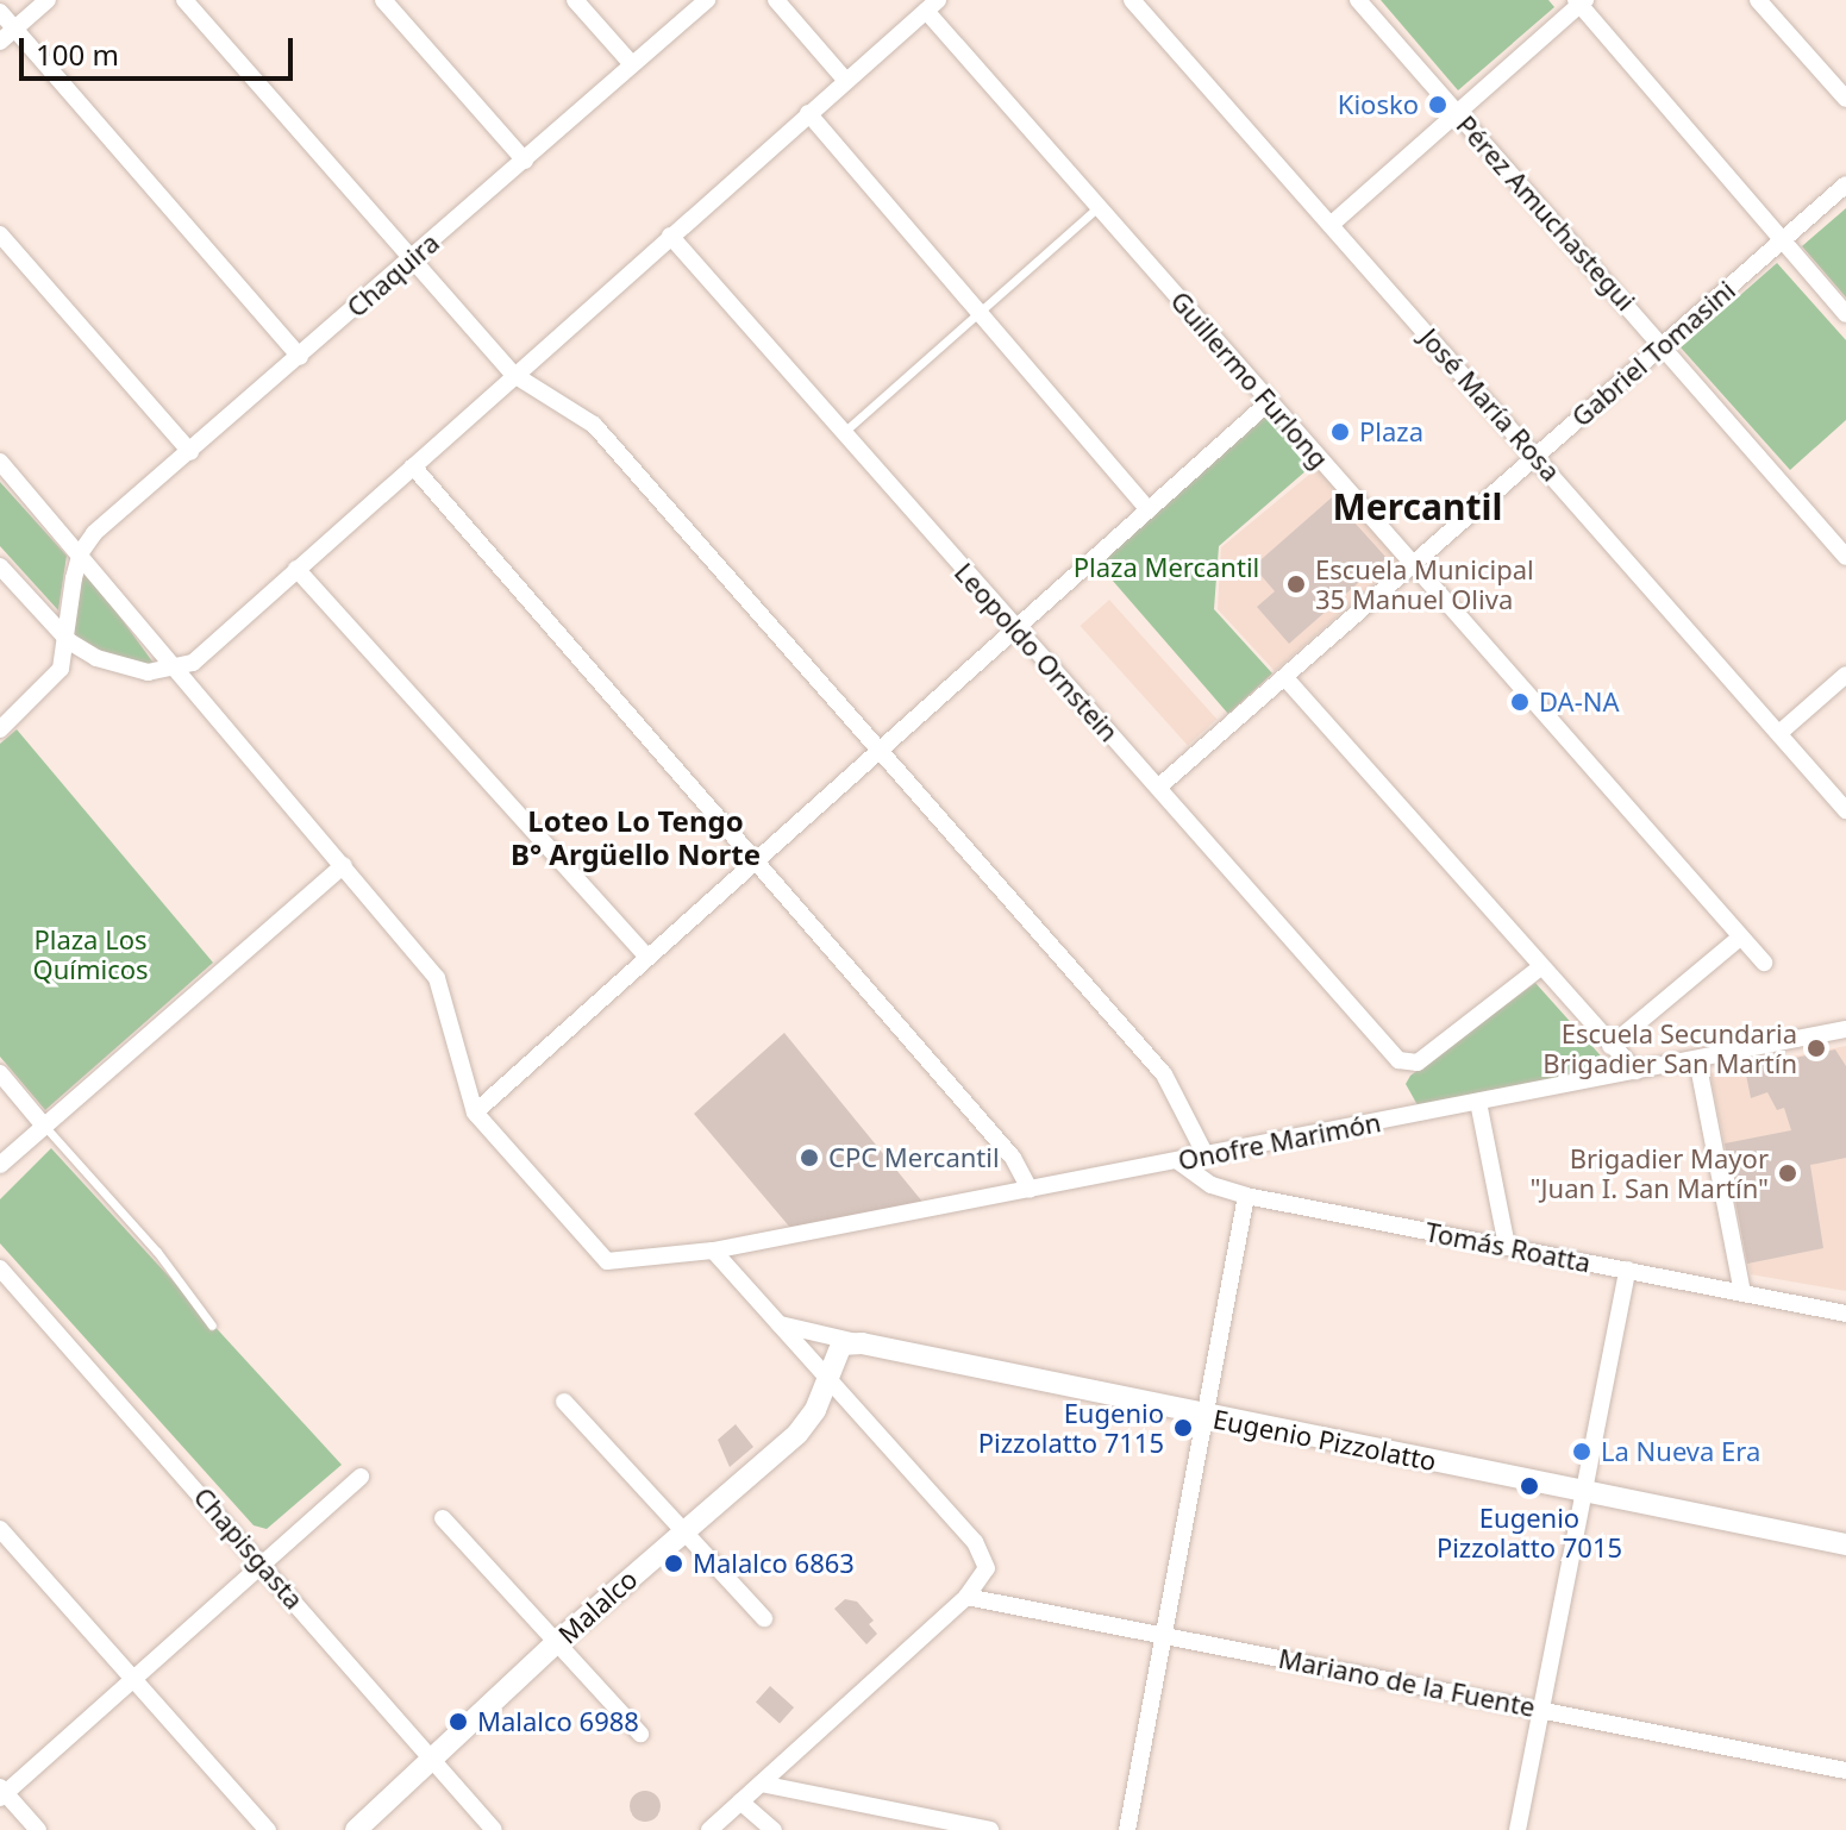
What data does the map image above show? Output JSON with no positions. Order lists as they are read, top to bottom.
{
  "streets": {
    "main road": ["Eugenio Pizzolatto", "Malalco"],
    "street": [
      "Pérez Amuchastegui",
      "Chaquira",
      "Gabriel Tomasini",
      "Guillermo Furlong",
      "José María Rosa",
      "Leopoldo Ornstein",
      "Onofre Marimón",
      "Tomás Roatta",
      "Chapisgasta",
      "Mariano de la Fuente"
    ]
  },
  "crossings": [
    ["Pérez Amuchastegui", "Gabriel Tomasini"],
    ["Gabriel Tomasini", "Guillermo Furlong"],
    ["Gabriel Tomasini", "José María Rosa"],
    ["Gabriel Tomasini", "Leopoldo Ornstein"],
    ["Onofre Marimón", "Tomás Roatta"],
    ["Chapisgasta", "Malalco"]
  ],
  "districts": ["Mercantil", "Loteo Lo Tengo B° Argüello Norte"],
  "parks": ["Plaza Mercantil", "Plaza Los Químicos"],
  "places": [
    "Kiosko",
    "Plaza",
    "Escuela Municipal 35 Manuel Oliva",
    "DA-NA",
    "Escuela Secundaria Brigadier San Martín",
    "CPC Mercantil",
    "Brigadier Mayor \"Juan I. San Martín\"",
    "Eugenio Pizzolatto 7115",
    "La Nueva Era",
    "Eugenio Pizzolatto 7015",
    "Malalco 6863",
    "Malalco 6988"
  ],
  "scale_bar": "100 m"
}
